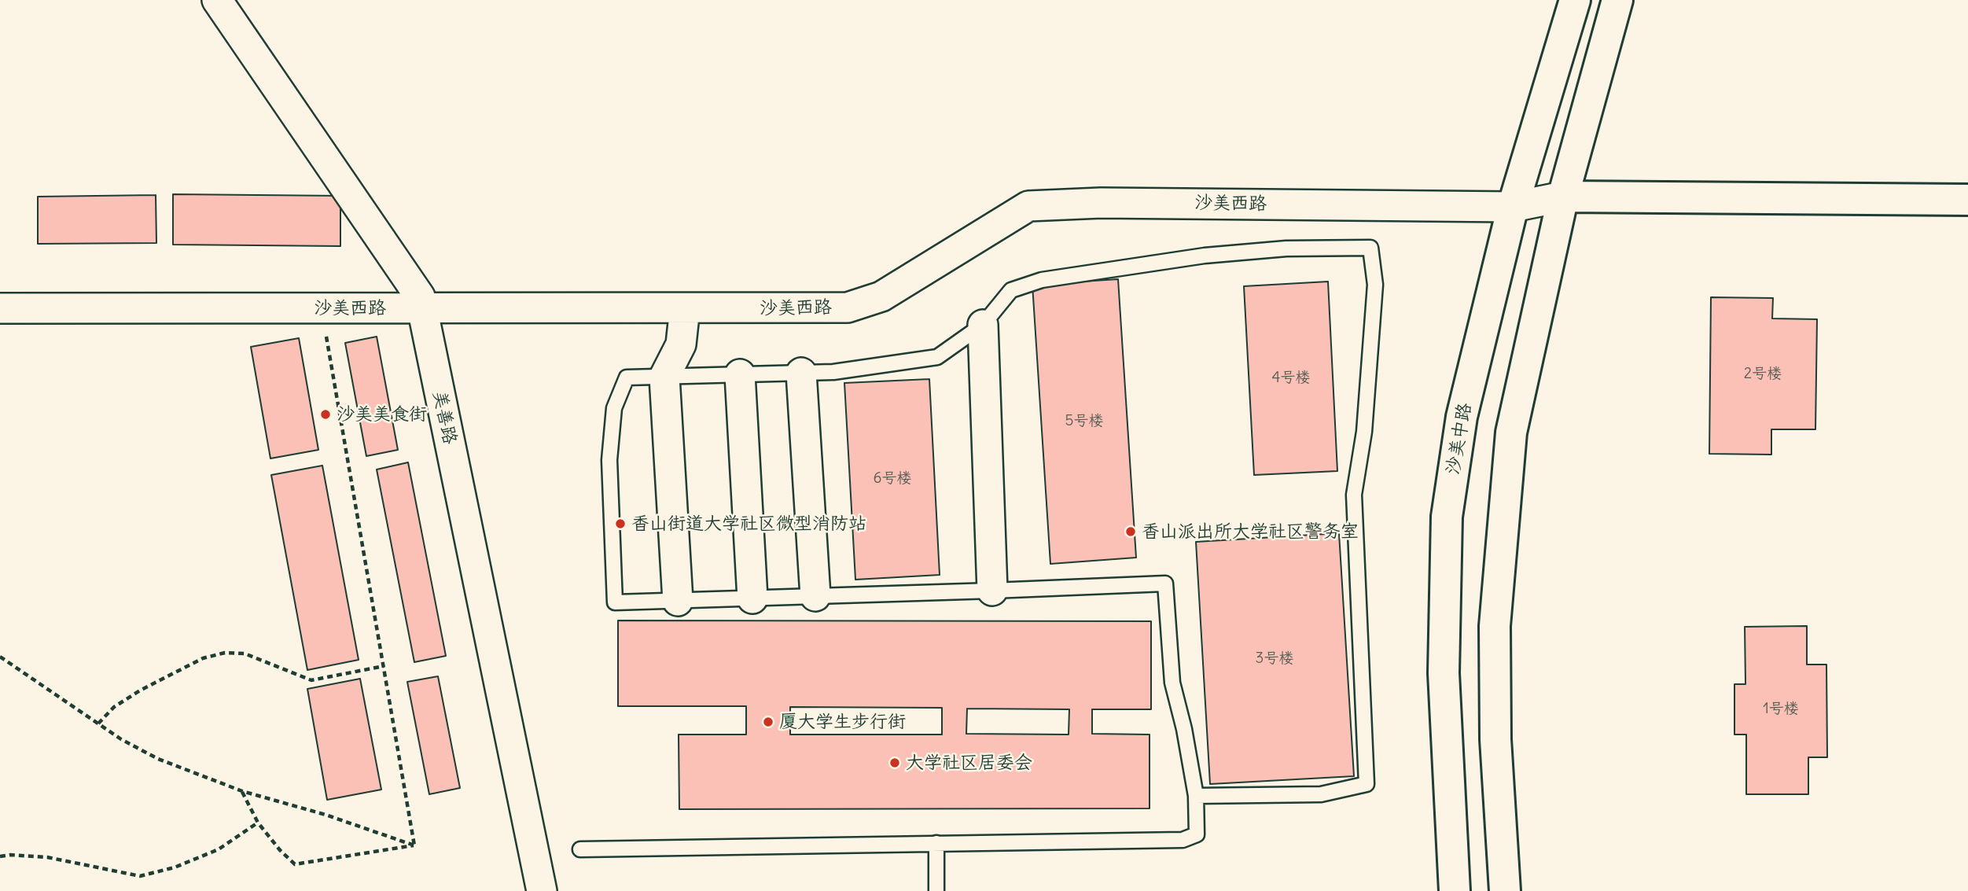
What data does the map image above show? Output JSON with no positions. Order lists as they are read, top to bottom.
{
  "streets": {
    "street": ["沙美西路", "美善路", "沙美中路"]
  },
  "crossings": [
    ["沙美西路", "美善路"],
    ["沙美西路", "沙美中路"]
  ],
  "places": [
    "沙美美食街",
    "香山街道大学社区微型消防站",
    "香山派出所大学社区警务室",
    "厦大学生步行街",
    "大学社区居委会"
  ],
  "house_numbers": [
    "2号楼",
    "4号楼",
    "5号楼",
    "6号楼",
    "3号楼",
    "1号楼"
  ]
}
